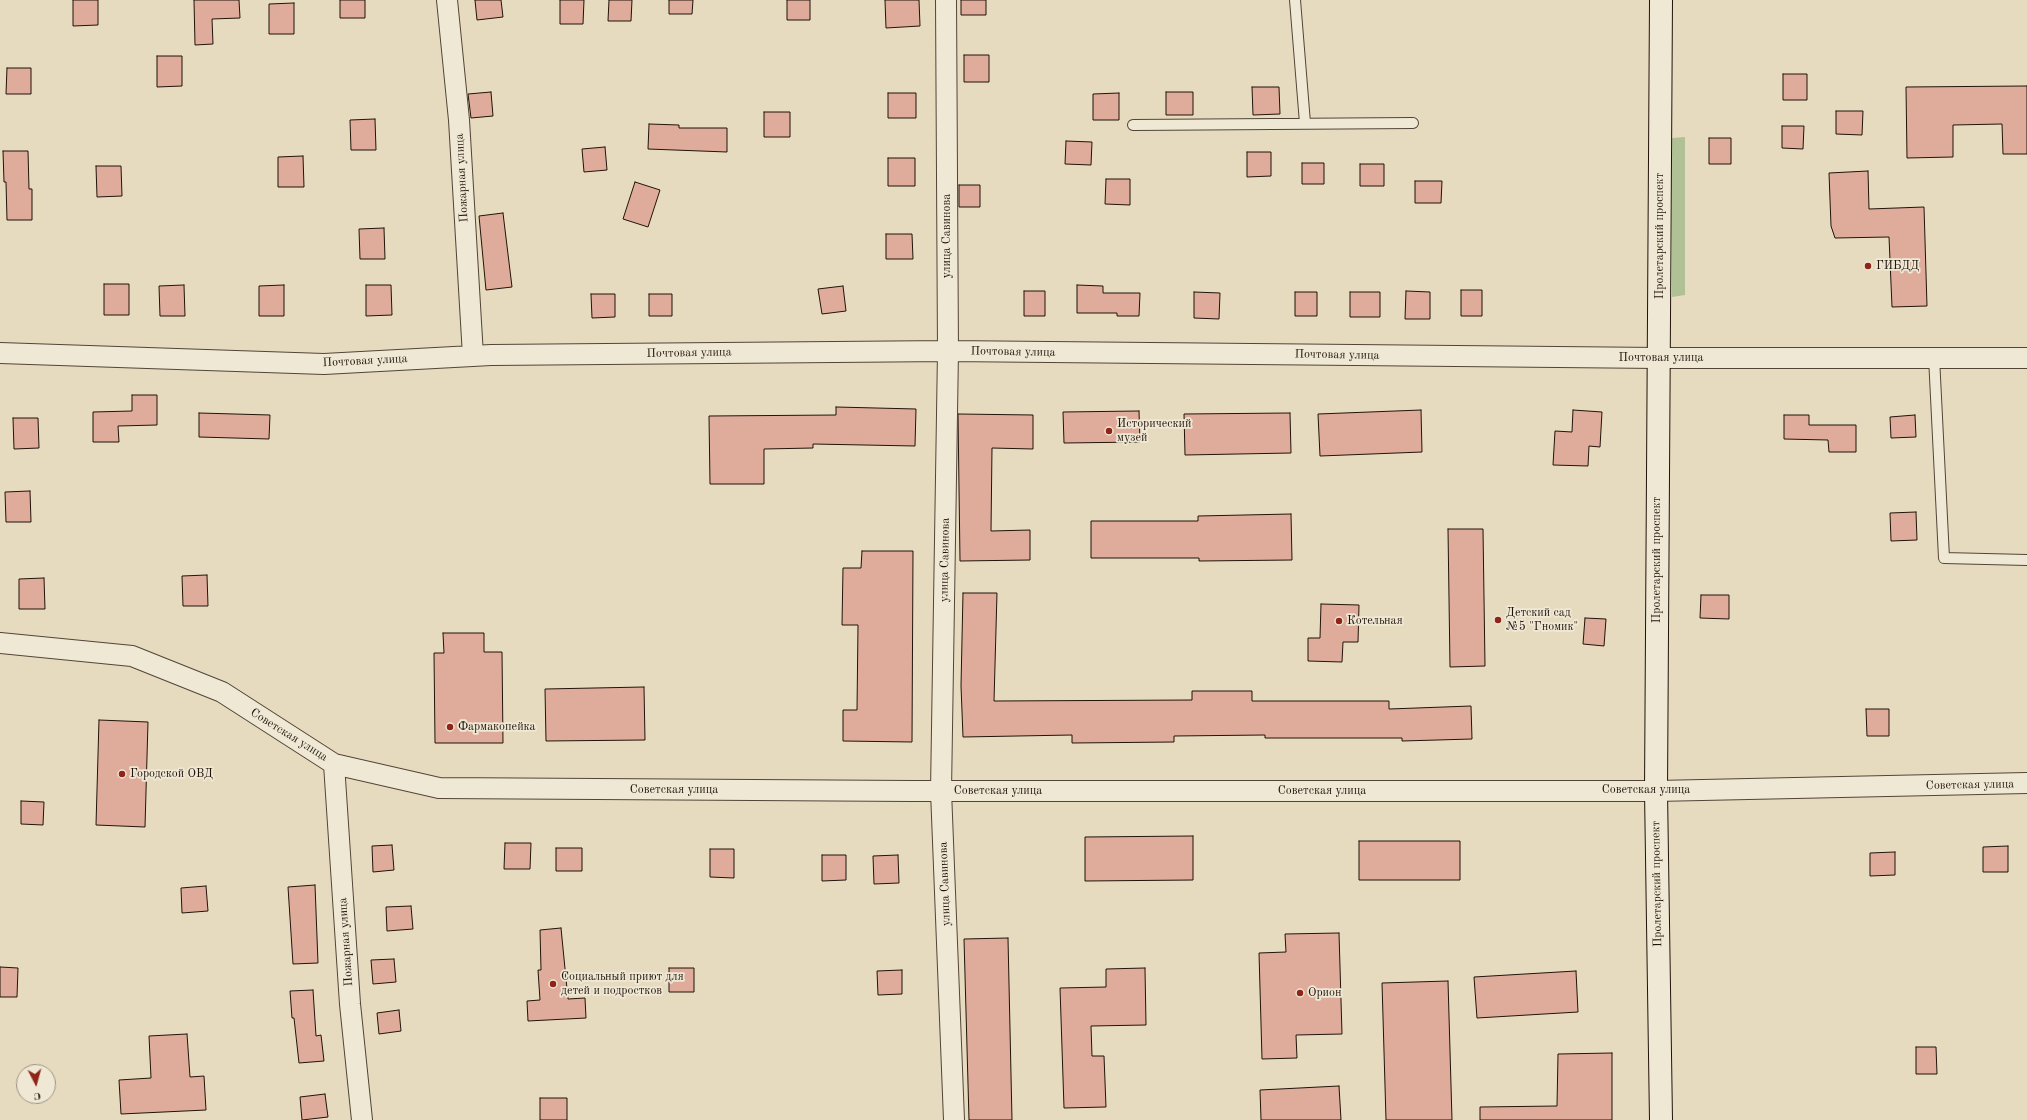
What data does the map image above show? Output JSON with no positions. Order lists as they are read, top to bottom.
{
  "streets": {
    "street": [
      "Пожарная улица",
      "улица Савинова",
      "Пролетарский проспект",
      "Почтовая улица",
      "Советская улица"
    ]
  },
  "crossings": [
    ["Пожарная улица", "Почтовая улица"],
    ["Пожарная улица", "Советская улица"],
    ["улица Савинова", "Почтовая улица"],
    ["улица Савинова", "Советская улица"],
    ["Пролетарский проспект", "Почтовая улица"],
    ["Пролетарский проспект", "Советская улица"]
  ],
  "places": [
    "ГИБДД",
    "Исторический музей",
    "Детский сад №5 \"Гномик\"",
    "Котельная",
    "Фармакопейка",
    "Городской ОВД",
    "Социальный приют для детей и подростков",
    "Орион"
  ],
  "north": "bottom"
}
